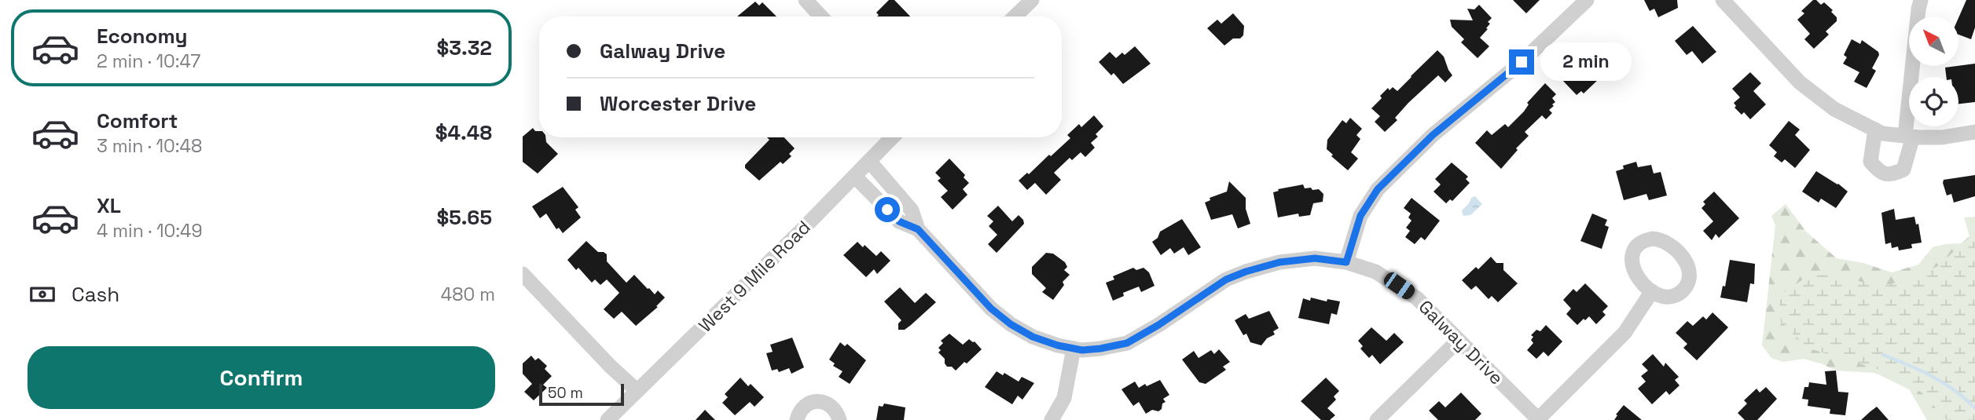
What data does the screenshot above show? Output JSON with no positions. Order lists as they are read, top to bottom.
{
  "streets": {
    "street": ["West 9 Mile Road", "Galway Drive"]
  },
  "crossings": [
    ["West 9 Mile Road", "Galway Drive"]
  ],
  "scale_bar": "50 m",
  "north": "top left",
  "page": {
    "list": [
      {
        "name": "Economy",
        "note": "2 min · 10:47",
        "value": "$3.32"
      },
      {
        "name": "Comfort",
        "note": "3 min · 10:48",
        "value": "$4.48"
      },
      {
        "name": "XL",
        "note": "4 min · 10:49",
        "value": "$5.65"
      }
    ],
    "banner": ["Galway Drive", "Worcester Drive"],
    "bubble": "2 min",
    "pay": ["Cash", "480 m"],
    "buttons": "Confirm",
    "scale": "50 m"
  }
}
